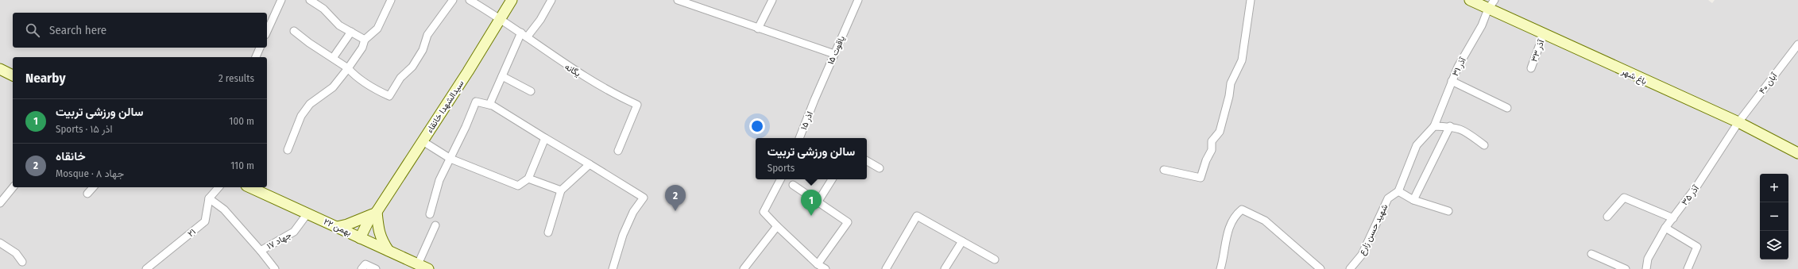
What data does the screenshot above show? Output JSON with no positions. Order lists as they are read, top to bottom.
{
  "streets": {
    "main road": ["باغ شهر", "سیدالشهدا خانقاء", "۲۲ بهمن"],
    "street": [
      "یاقوت ۱۵",
      "آذر ۳۳",
      "آذر ۳۱",
      "یگانه",
      "آبان ۴۰",
      "اذر ۱۵",
      "آذر ۳۵",
      "شهید حسن زارع",
      "۲۱",
      "جهاد ۱۷"
    ]
  },
  "crossings": [
    ["یاقوت ۱۵", "اذر ۱۵"],
    ["آذر ۳۳", "باغ شهر"],
    ["آذر ۳۱", "باغ شهر"],
    ["یگانه", "سیدالشهدا خانقاء"],
    ["باغ شهر", "آبان ۴۰"],
    ["باغ شهر", "آذر ۳۵"],
    ["آبان ۴۰", "آذر ۳۵"],
    ["سیدالشهدا خانقاء", "۲۲ بهمن"],
    ["۲۲ بهمن", "جهاد ۱۷"]
  ],
  "page": {
    "search": "Search here",
    "heading": ["Nearby", "2 results"],
    "list": [
      {
        "mark": "1",
        "name": "سالن ورزشی تربیت",
        "note": "Sports · اذر ۱۵",
        "value": "100 m"
      },
      {
        "mark": "2",
        "name": "خانقاه",
        "note": "Mosque · جهاد ۸",
        "value": "110 m"
      }
    ],
    "popup": ["سالن ورزشی تربیت", "Sports"],
    "map_buttons": ["+", "−"],
    "pins": ["2", "1"]
  }
}
